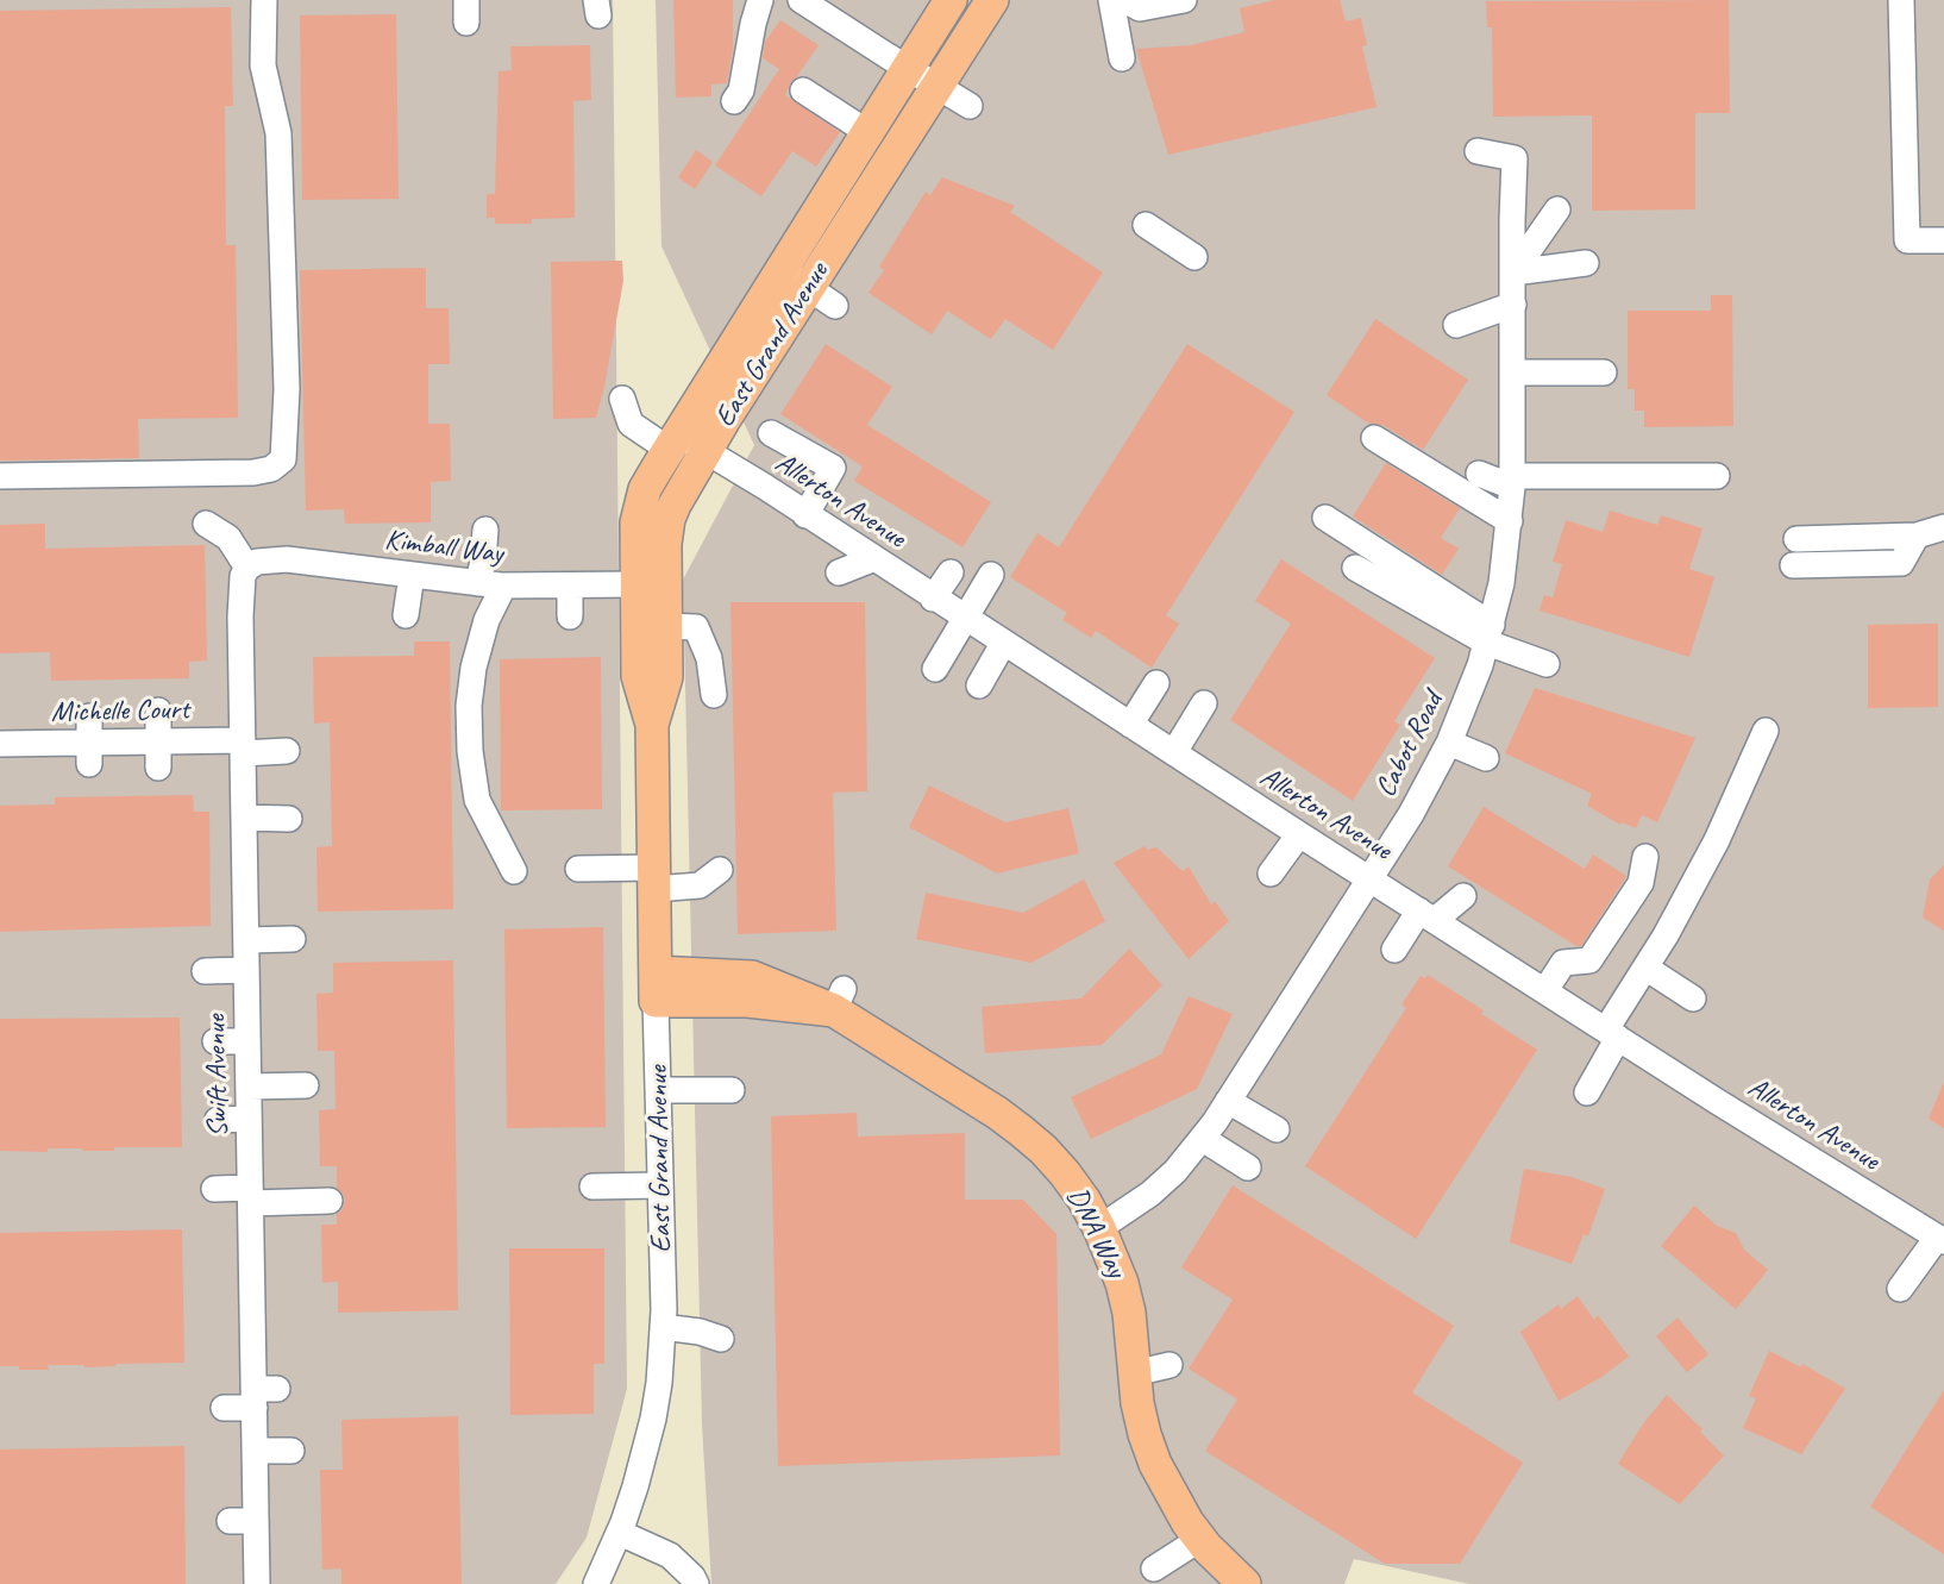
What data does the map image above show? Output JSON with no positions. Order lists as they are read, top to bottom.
{
  "streets": {
    "main road": ["East Grand Avenue", "DNA Way"],
    "street": [
      "Allerton Avenue",
      "Kimball Way",
      "Michelle Court",
      "Cabot Road",
      "Swift Avenue"
    ]
  },
  "crossings": [
    ["East Grand Avenue", "Allerton Avenue"],
    ["East Grand Avenue", "Kimball Way"],
    ["East Grand Avenue", "DNA Way"],
    ["Allerton Avenue", "Cabot Road"],
    ["Kimball Way", "Swift Avenue"],
    ["Michelle Court", "Swift Avenue"],
    ["Cabot Road", "DNA Way"]
  ]
}
